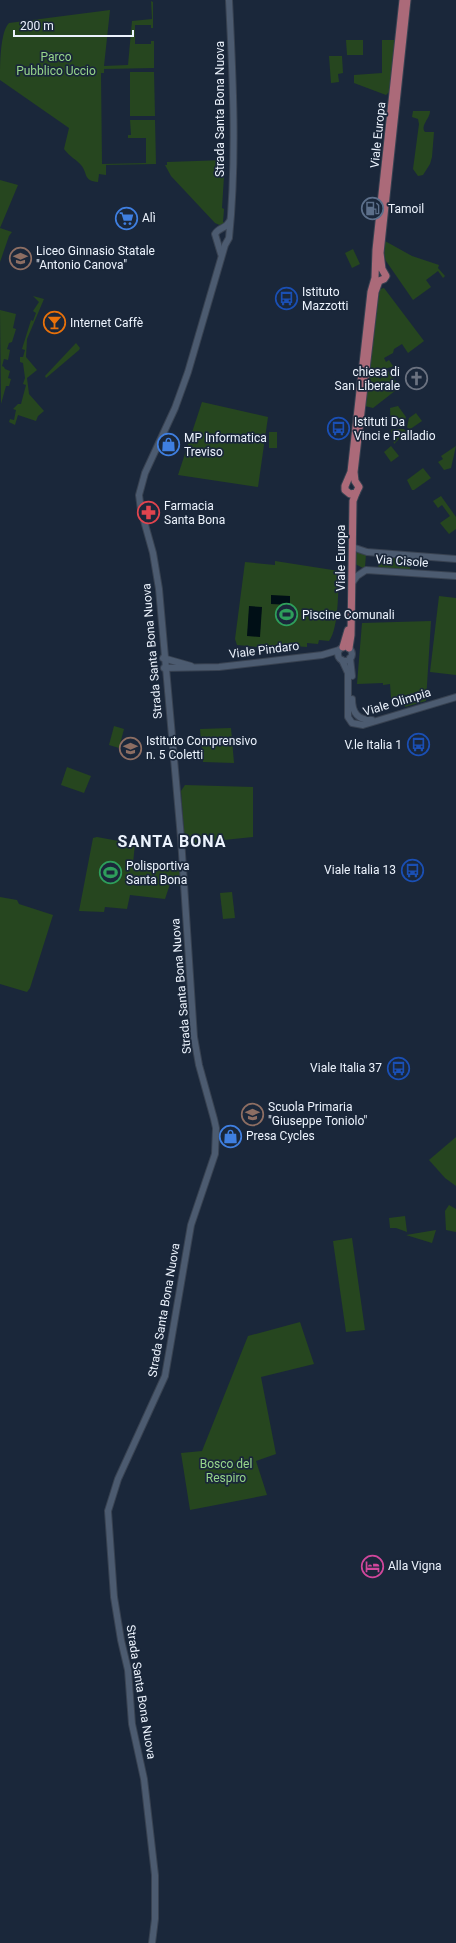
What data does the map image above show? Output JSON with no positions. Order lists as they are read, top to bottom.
{
  "streets": {
    "main road": ["Viale Europa"],
    "street": [
      "Strada Santa Bona Nuova",
      "Via Cisole",
      "Viale Pindaro",
      "Viale Olimpia"
    ]
  },
  "crossings": [
    ["Strada Santa Bona Nuova", "Viale Pindaro"],
    ["Viale Europa", "Via Cisole"],
    ["Viale Europa", "Viale Pindaro"],
    ["Viale Europa", "Viale Olimpia"]
  ],
  "districts": ["SANTA BONA"],
  "parks": ["Parco Pubblico Uccio", "Bosco del Respiro"],
  "places": {
    "fuel station": ["Tamoil"],
    "supermarket": ["Alì"],
    "school or university": ["Liceo Ginnasio Statale \"Antonio Canova\"", "Istituto Comprensivo n. 5 Coletti", "Scuola Primaria \"Giuseppe Toniolo\""],
    "bus stop": [
      "Istituto Mazzotti",
      "Istituti Da Vinci e Palladio",
      "V.le Italia 1",
      "Viale Italia 13",
      "Viale Italia 37"
    ],
    "bar": ["Internet Caffè"],
    "church": ["chiesa di San Liberale"],
    "shop": ["MP Informatica Treviso", "Presa Cycles"],
    "pharmacy": ["Farmacia Santa Bona"],
    "sports": ["Piscine Comunali", "Polisportiva Santa Bona"],
    "hotel": ["Alla Vigna"]
  },
  "scale_bar": "200 m"
}
